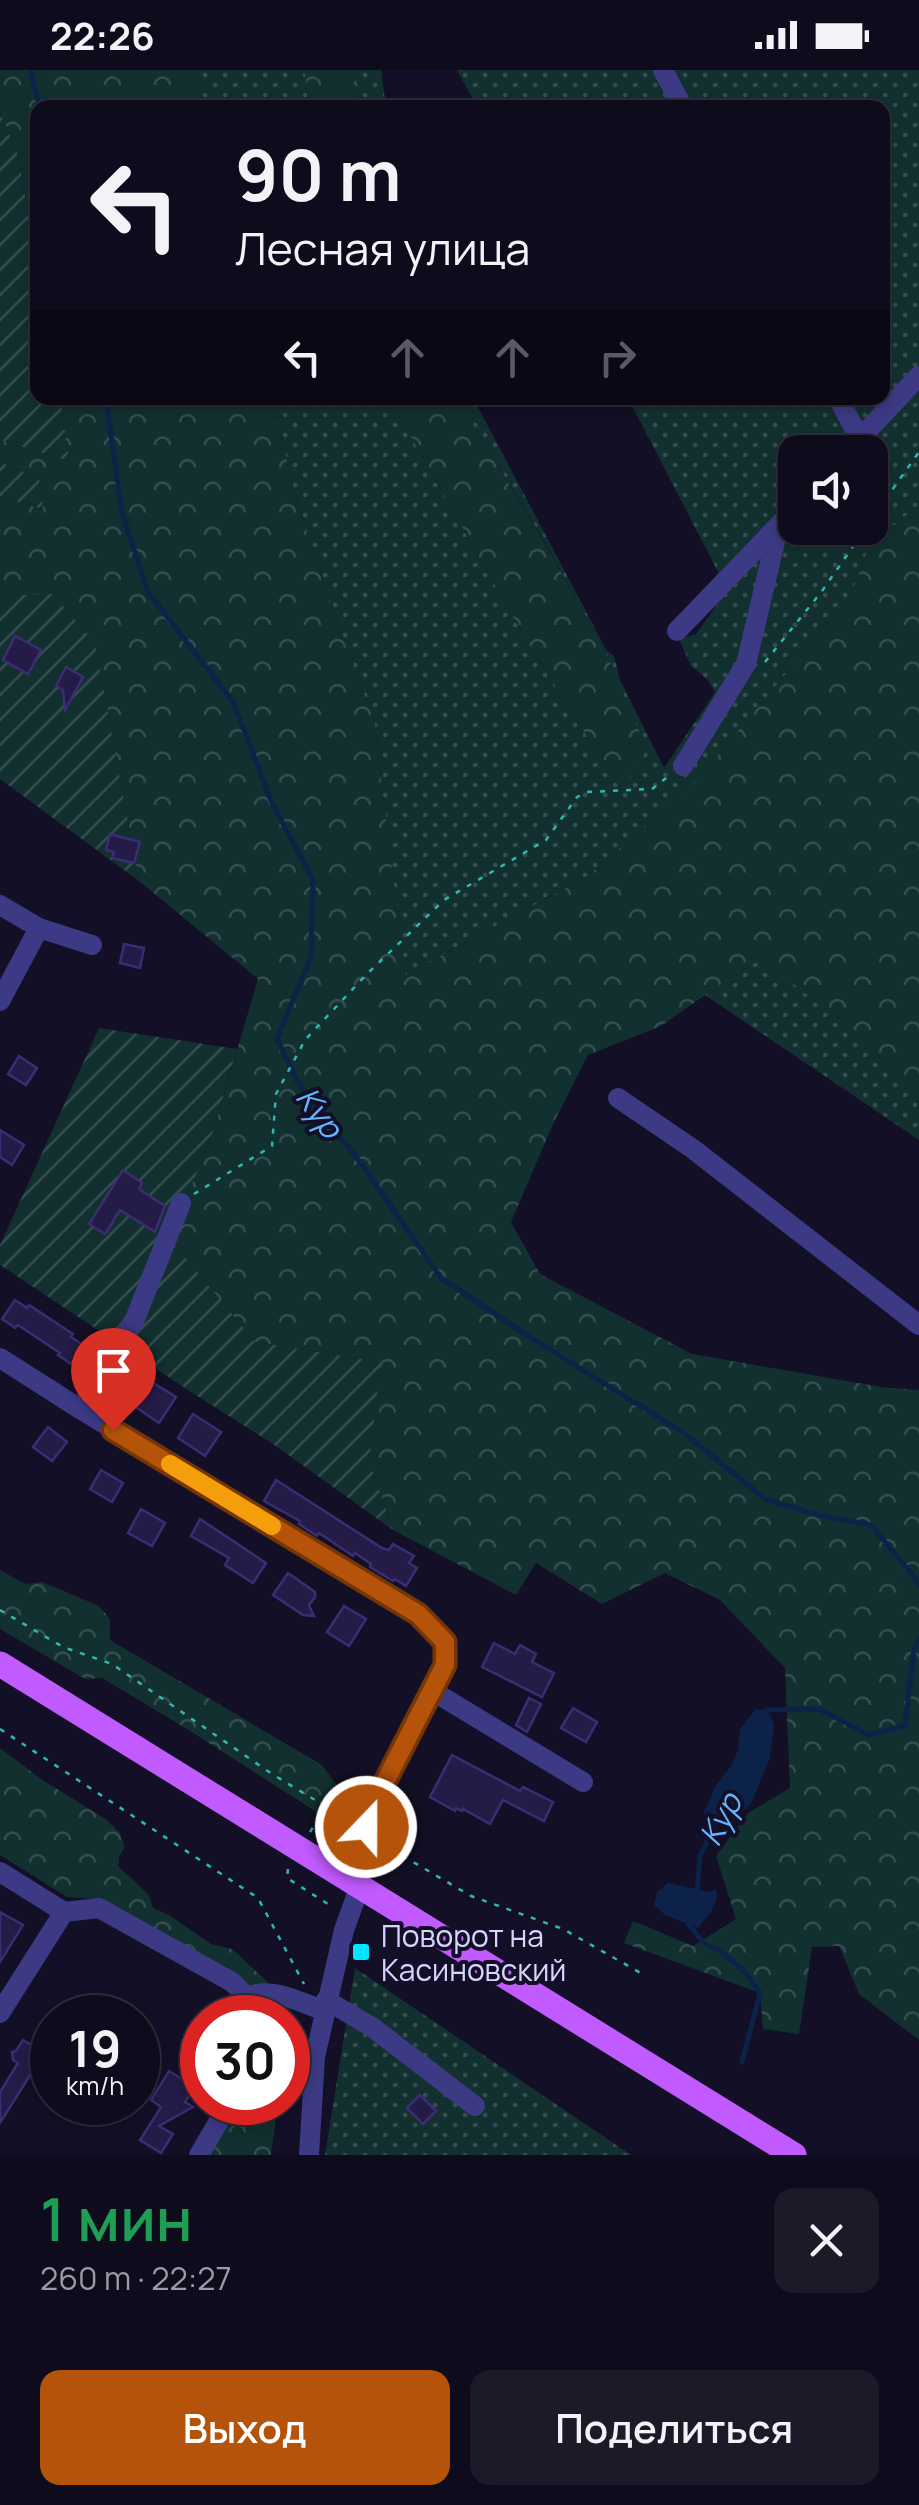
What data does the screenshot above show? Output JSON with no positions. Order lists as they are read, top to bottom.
{
  "water": ["Кур"],
  "places": {
    "transit": ["Поворот на Касиновский"]
  },
  "page": {
    "status": "22:26",
    "turn": ["90 m", "Лесная улица"],
    "speed": "19 km/h",
    "limit": "30",
    "heading": ["1 мин", "260 m · 22:27"],
    "buttons": ["Выход", "Поделиться"]
  }
}
